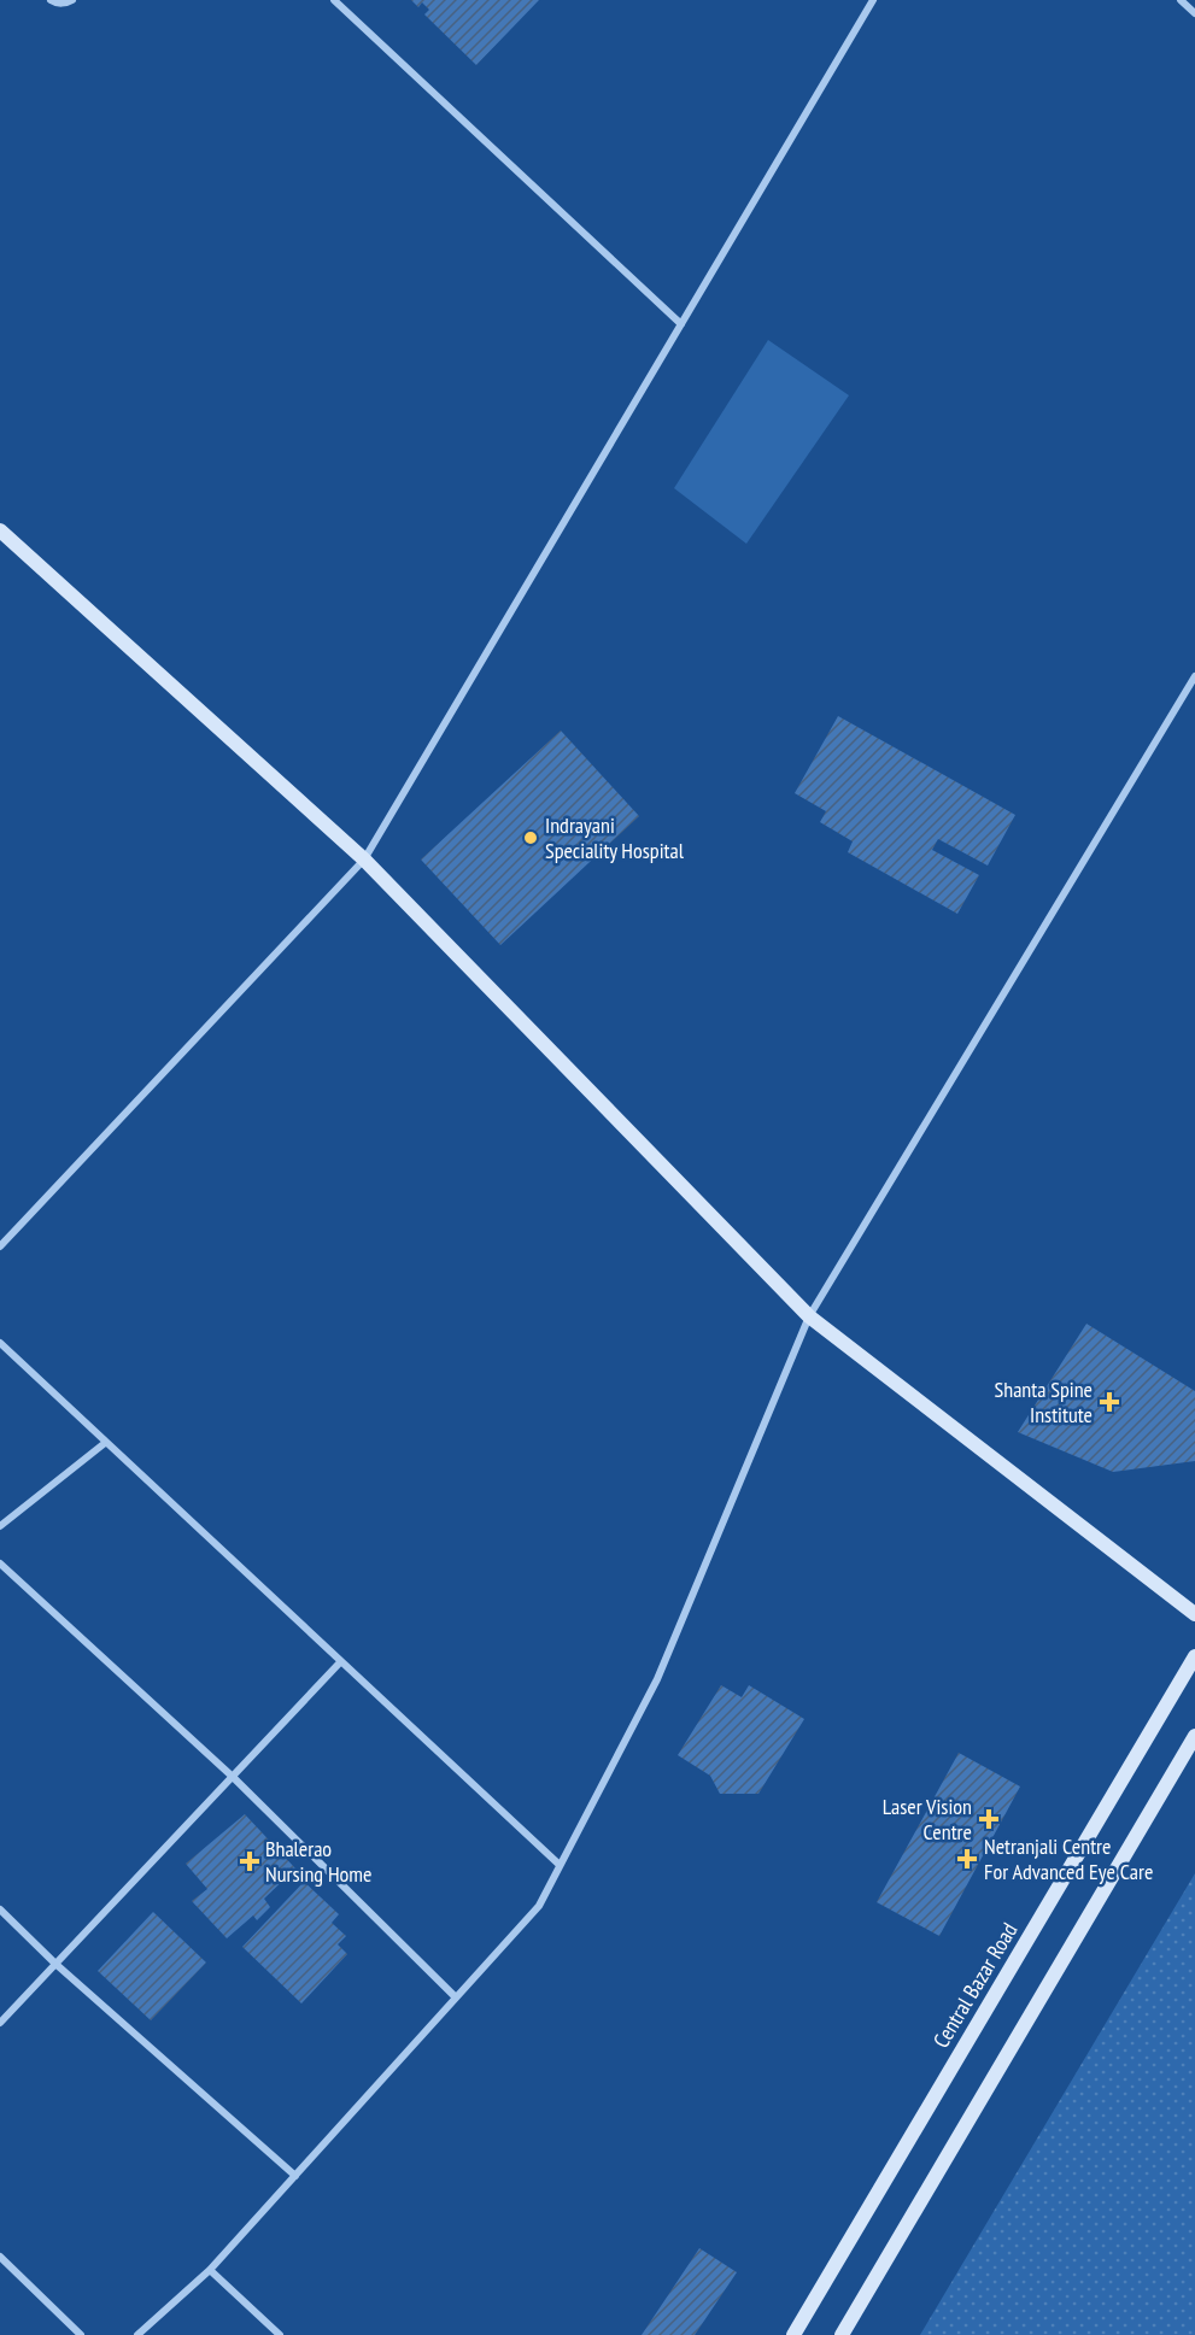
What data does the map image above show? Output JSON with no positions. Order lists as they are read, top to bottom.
{
  "streets": {
    "street": ["Central Bazar Road"]
  },
  "places": {
    "other": ["Indrayani Speciality Hospital"],
    "health": [
      "Shanta Spine Institute",
      "Laser Vision Centre",
      "Netranjali Centre For Advanced Eye Care",
      "Bhalerao Nursing Home"
    ]
  }
}
